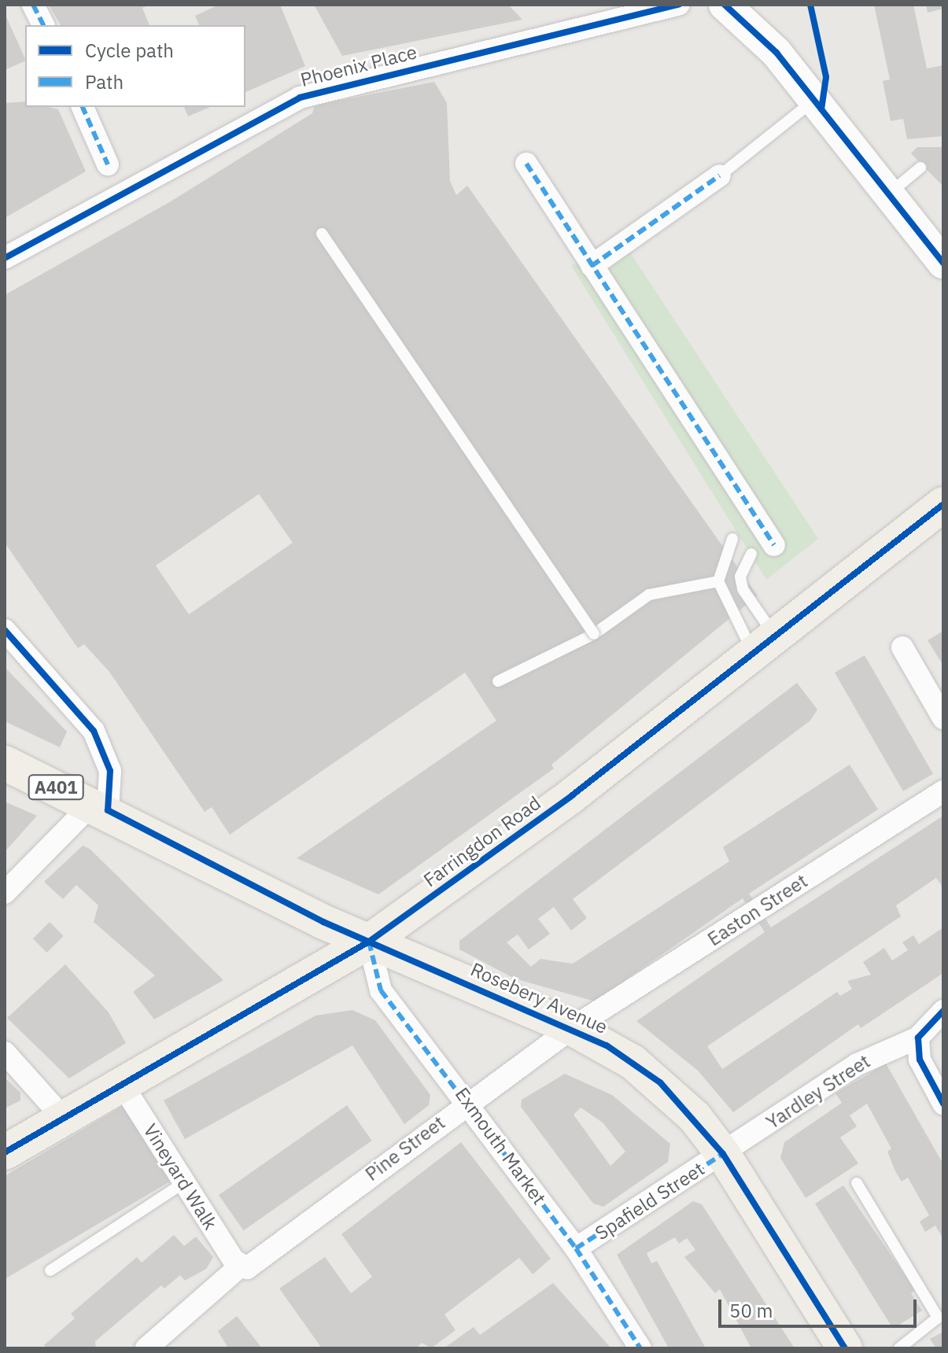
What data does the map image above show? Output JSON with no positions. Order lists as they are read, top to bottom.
{
  "streets": {
    "main road": ["A401", "Farringdon Road", "Rosebery Avenue"],
    "street": [
      "Phoenix Place",
      "Easton Street",
      "Yardley Street",
      "Exmouth Market",
      "Pine Street",
      "Vineyard Walk",
      "Spafield Street"
    ]
  },
  "crossings": [
    ["Farringdon Road", "Rosebery Avenue"],
    ["Farringdon Road", "Exmouth Market"],
    ["Farringdon Road", "Vineyard Walk"],
    ["Easton Street", "Rosebery Avenue"],
    ["Easton Street", "Pine Street"],
    ["Rosebery Avenue", "Yardley Street"],
    ["Rosebery Avenue", "Exmouth Market"],
    ["Rosebery Avenue", "Pine Street"],
    ["Rosebery Avenue", "Spafield Street"],
    ["Yardley Street", "Spafield Street"],
    ["Exmouth Market", "Pine Street"],
    ["Exmouth Market", "Spafield Street"],
    ["Pine Street", "Vineyard Walk"]
  ],
  "legend": ["Cycle path", "Path"],
  "scale_bar": "50 m"
}
